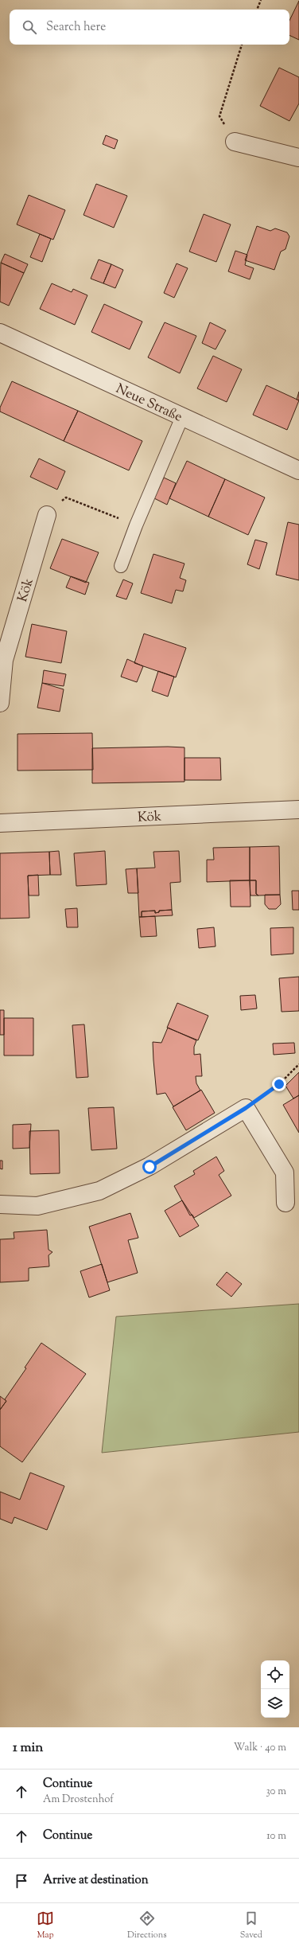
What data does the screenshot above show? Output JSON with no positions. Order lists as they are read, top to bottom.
{
  "streets": {
    "street": ["Neue Straße", "Kök"]
  },
  "page": {
    "search": "Search here",
    "heading": ["1 min", "Walk · 40 m"],
    "list": [
      ["Continue", "Am Drostenhof", "30 m"],
      ["Continue", "10 m"],
      "Arrive at destination"
    ],
    "nav": ["Map", "Directions", "Saved"]
  }
}
